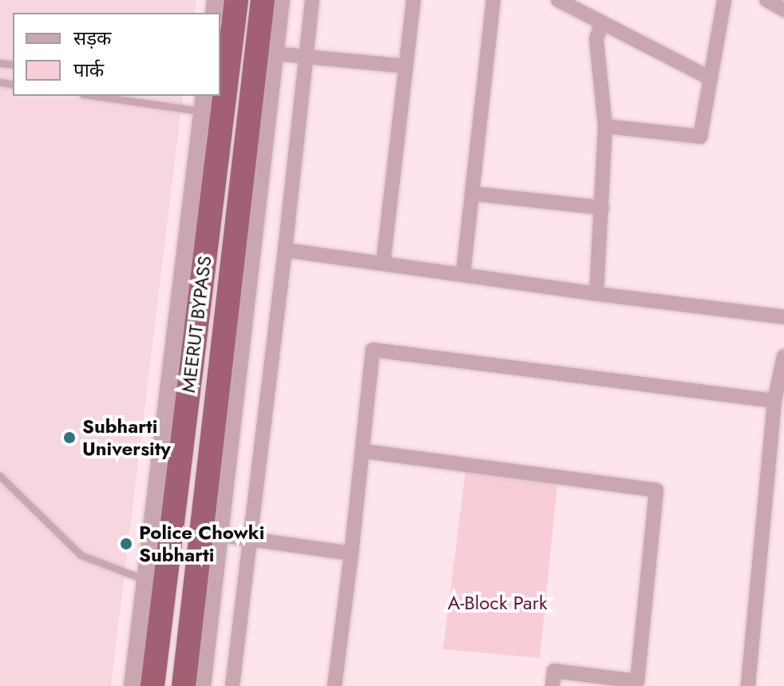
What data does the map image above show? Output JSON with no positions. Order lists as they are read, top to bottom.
{
  "streets": {
    "highway": ["MEERUT BYPASS"]
  },
  "parks": ["A-Block Park"],
  "places": ["Subharti University", "Police Chowki Subharti"],
  "legend": ["सड़क", "पार्क"]
}
